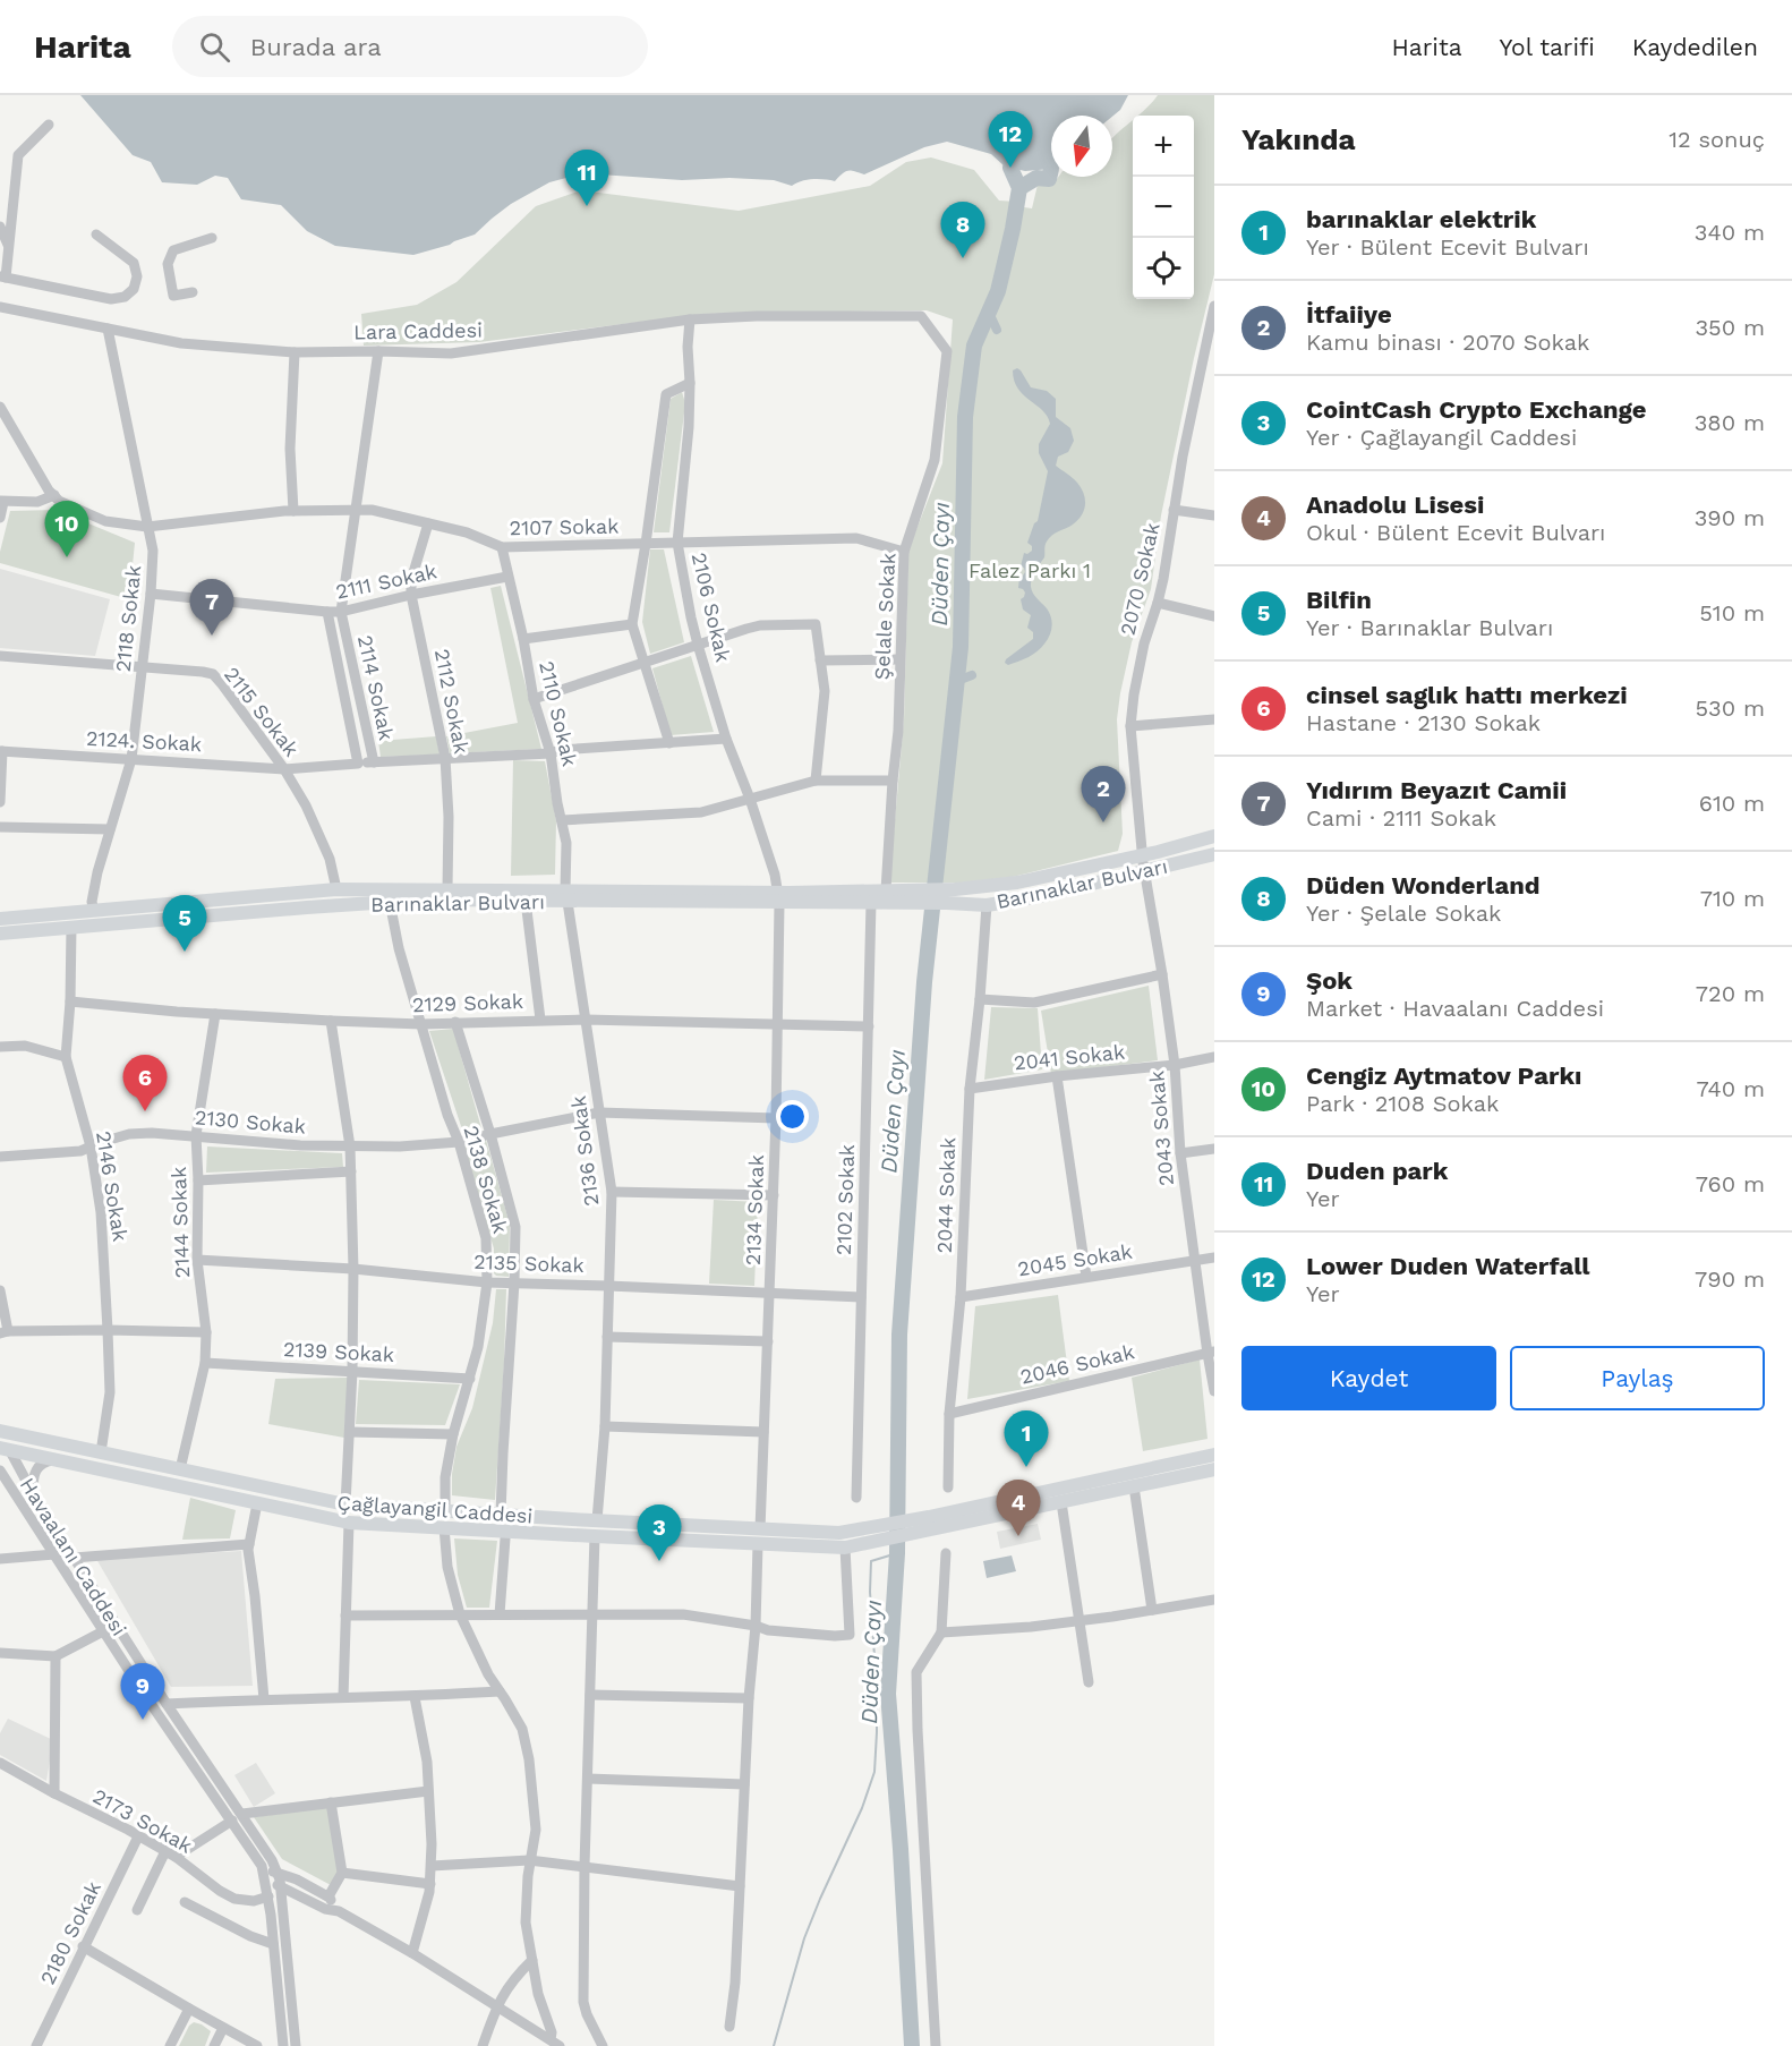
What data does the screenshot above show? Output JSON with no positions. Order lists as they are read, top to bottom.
{
  "streets": {
    "main road": ["Barınaklar Bulvarı", "Çağlayangil Caddesi", "Havaalanı Caddesi"],
    "street": [
      "Lara Caddesi",
      "2107 Sokak",
      "2070 Sokak",
      "2111 Sokak",
      "2106 Sokak",
      "Şelale Sokak",
      "2118 Sokak",
      "2114 Sokak",
      "2112 Sokak",
      "2115 Sokak",
      "2110 Sokak",
      "2124. Sokak",
      "2129 Sokak",
      "2041 Sokak",
      "2130 Sokak",
      "2043 Sokak",
      "2136 Sokak",
      "2138 Sokak",
      "2146 Sokak",
      "2044 Sokak",
      "2102 Sokak",
      "2134 Sokak",
      "2144 Sokak",
      "2045 Sokak",
      "2135 Sokak",
      "2139 Sokak",
      "2046 Sokak",
      "2173 Sokak",
      "2180 Sokak"
    ]
  },
  "crossings": [
    ["Lara Caddesi", "2106 Sokak"],
    ["Lara Caddesi", "Şelale Sokak"],
    ["Lara Caddesi", "2118 Sokak"],
    ["Lara Caddesi", "2114 Sokak"],
    ["2107 Sokak", "2106 Sokak"],
    ["2107 Sokak", "Şelale Sokak"],
    ["2107 Sokak", "2118 Sokak"],
    ["2107 Sokak", "2114 Sokak"],
    ["2107 Sokak", "2112 Sokak"],
    ["2107 Sokak", "2110 Sokak"],
    ["2070 Sokak", "Barınaklar Bulvarı"],
    ["2070 Sokak", "2043 Sokak"],
    ["2111 Sokak", "2118 Sokak"],
    ["2111 Sokak", "2114 Sokak"],
    ["2111 Sokak", "2112 Sokak"],
    ["2111 Sokak", "2110 Sokak"],
    ["2106 Sokak", "2114 Sokak"],
    ["2106 Sokak", "Barınaklar Bulvarı"],
    ["2106 Sokak", "2134 Sokak"],
    ["2118 Sokak", "2115 Sokak"],
    ["2118 Sokak", "2124. Sokak"],
    ["2118 Sokak", "Barınaklar Bulvarı"],
    ["2114 Sokak", "2112 Sokak"],
    ["2114 Sokak", "2110 Sokak"],
    ["2114 Sokak", "2124. Sokak"],
    ["2112 Sokak", "Barınaklar Bulvarı"],
    ["2115 Sokak", "2124. Sokak"],
    ["2115 Sokak", "Barınaklar Bulvarı"],
    ["2110 Sokak", "Barınaklar Bulvarı"],
    ["2110 Sokak", "2136 Sokak"],
    ["Barınaklar Bulvarı", "2043 Sokak"],
    ["Barınaklar Bulvarı", "2136 Sokak"],
    ["Barınaklar Bulvarı", "2138 Sokak"],
    ["Barınaklar Bulvarı", "2146 Sokak"],
    ["Barınaklar Bulvarı", "2044 Sokak"],
    ["Barınaklar Bulvarı", "2102 Sokak"],
    ["Barınaklar Bulvarı", "2134 Sokak"],
    ["2129 Sokak", "2136 Sokak"],
    ["2129 Sokak", "2138 Sokak"],
    ["2129 Sokak", "2146 Sokak"],
    ["2129 Sokak", "2102 Sokak"],
    ["2129 Sokak", "2134 Sokak"],
    ["2129 Sokak", "2144 Sokak"],
    ["2041 Sokak", "2043 Sokak"],
    ["2041 Sokak", "2044 Sokak"],
    ["2130 Sokak", "2136 Sokak"],
    ["2130 Sokak", "2138 Sokak"],
    ["2130 Sokak", "2146 Sokak"],
    ["2130 Sokak", "2134 Sokak"],
    ["2130 Sokak", "2144 Sokak"],
    ["2043 Sokak", "2045 Sokak"],
    ["2043 Sokak", "2046 Sokak"],
    ["2136 Sokak", "2135 Sokak"],
    ["2136 Sokak", "Çağlayangil Caddesi"],
    ["2138 Sokak", "2135 Sokak"],
    ["2138 Sokak", "2139 Sokak"],
    ["2138 Sokak", "Çağlayangil Caddesi"],
    ["2146 Sokak", "Çağlayangil Caddesi"],
    ["2044 Sokak", "2045 Sokak"],
    ["2044 Sokak", "2046 Sokak"],
    ["2102 Sokak", "2135 Sokak"],
    ["2134 Sokak", "2135 Sokak"],
    ["2134 Sokak", "Çağlayangil Caddesi"],
    ["2144 Sokak", "2135 Sokak"],
    ["2144 Sokak", "2139 Sokak"],
    ["2144 Sokak", "Çağlayangil Caddesi"],
    ["Çağlayangil Caddesi", "Havaalanı Caddesi"],
    ["Havaalanı Caddesi", "2173 Sokak"],
    ["2173 Sokak", "2180 Sokak"]
  ],
  "water": ["Düden Çayı"],
  "parks": ["Falez Parkı 1"],
  "north": "bottom",
  "page": {
    "header": "Harita",
    "search": "Burada ara",
    "nav": ["Harita", "Yol tarifi", "Kaydedilen"],
    "heading": ["Yakında", "12 sonuç"],
    "pins": [
      "12",
      "11",
      "8",
      "10",
      "7",
      "2",
      "5",
      "6",
      "1",
      "4",
      "3",
      "9"
    ],
    "map_buttons": ["+", "−"],
    "list": [
      {
        "mark": "1",
        "name": "barınaklar elektrik",
        "note": "Yer · Bülent Ecevit Bulvarı",
        "value": "340 m"
      },
      {
        "mark": "2",
        "name": "İtfaiiye",
        "note": "Kamu binası · 2070 Sokak",
        "value": "350 m"
      },
      {
        "mark": "3",
        "name": "CointCash Crypto Exchange",
        "note": "Yer · Çağlayangil Caddesi",
        "value": "380 m"
      },
      {
        "mark": "4",
        "name": "Anadolu Lisesi",
        "note": "Okul · Bülent Ecevit Bulvarı",
        "value": "390 m"
      },
      {
        "mark": "5",
        "name": "Bilfin",
        "note": "Yer · Barınaklar Bulvarı",
        "value": "510 m"
      },
      {
        "mark": "6",
        "name": "cinsel saglık hattı merkezi",
        "note": "Hastane · 2130 Sokak",
        "value": "530 m"
      },
      {
        "mark": "7",
        "name": "Yıdırım Beyazıt Camii",
        "note": "Cami · 2111 Sokak",
        "value": "610 m"
      },
      {
        "mark": "8",
        "name": "Düden Wonderland",
        "note": "Yer · Şelale Sokak",
        "value": "710 m"
      },
      {
        "mark": "9",
        "name": "Şok",
        "note": "Market · Havaalanı Caddesi",
        "value": "720 m"
      },
      {
        "mark": "10",
        "name": "Cengiz Aytmatov Parkı",
        "note": "Park · 2108 Sokak",
        "value": "740 m"
      },
      {
        "mark": "11",
        "name": "Duden park",
        "note": "Yer",
        "value": "760 m"
      },
      {
        "mark": "12",
        "name": "Lower Duden Waterfall",
        "note": "Yer",
        "value": "790 m"
      }
    ],
    "buttons": ["Kaydet", "Paylaş"]
  }
}
